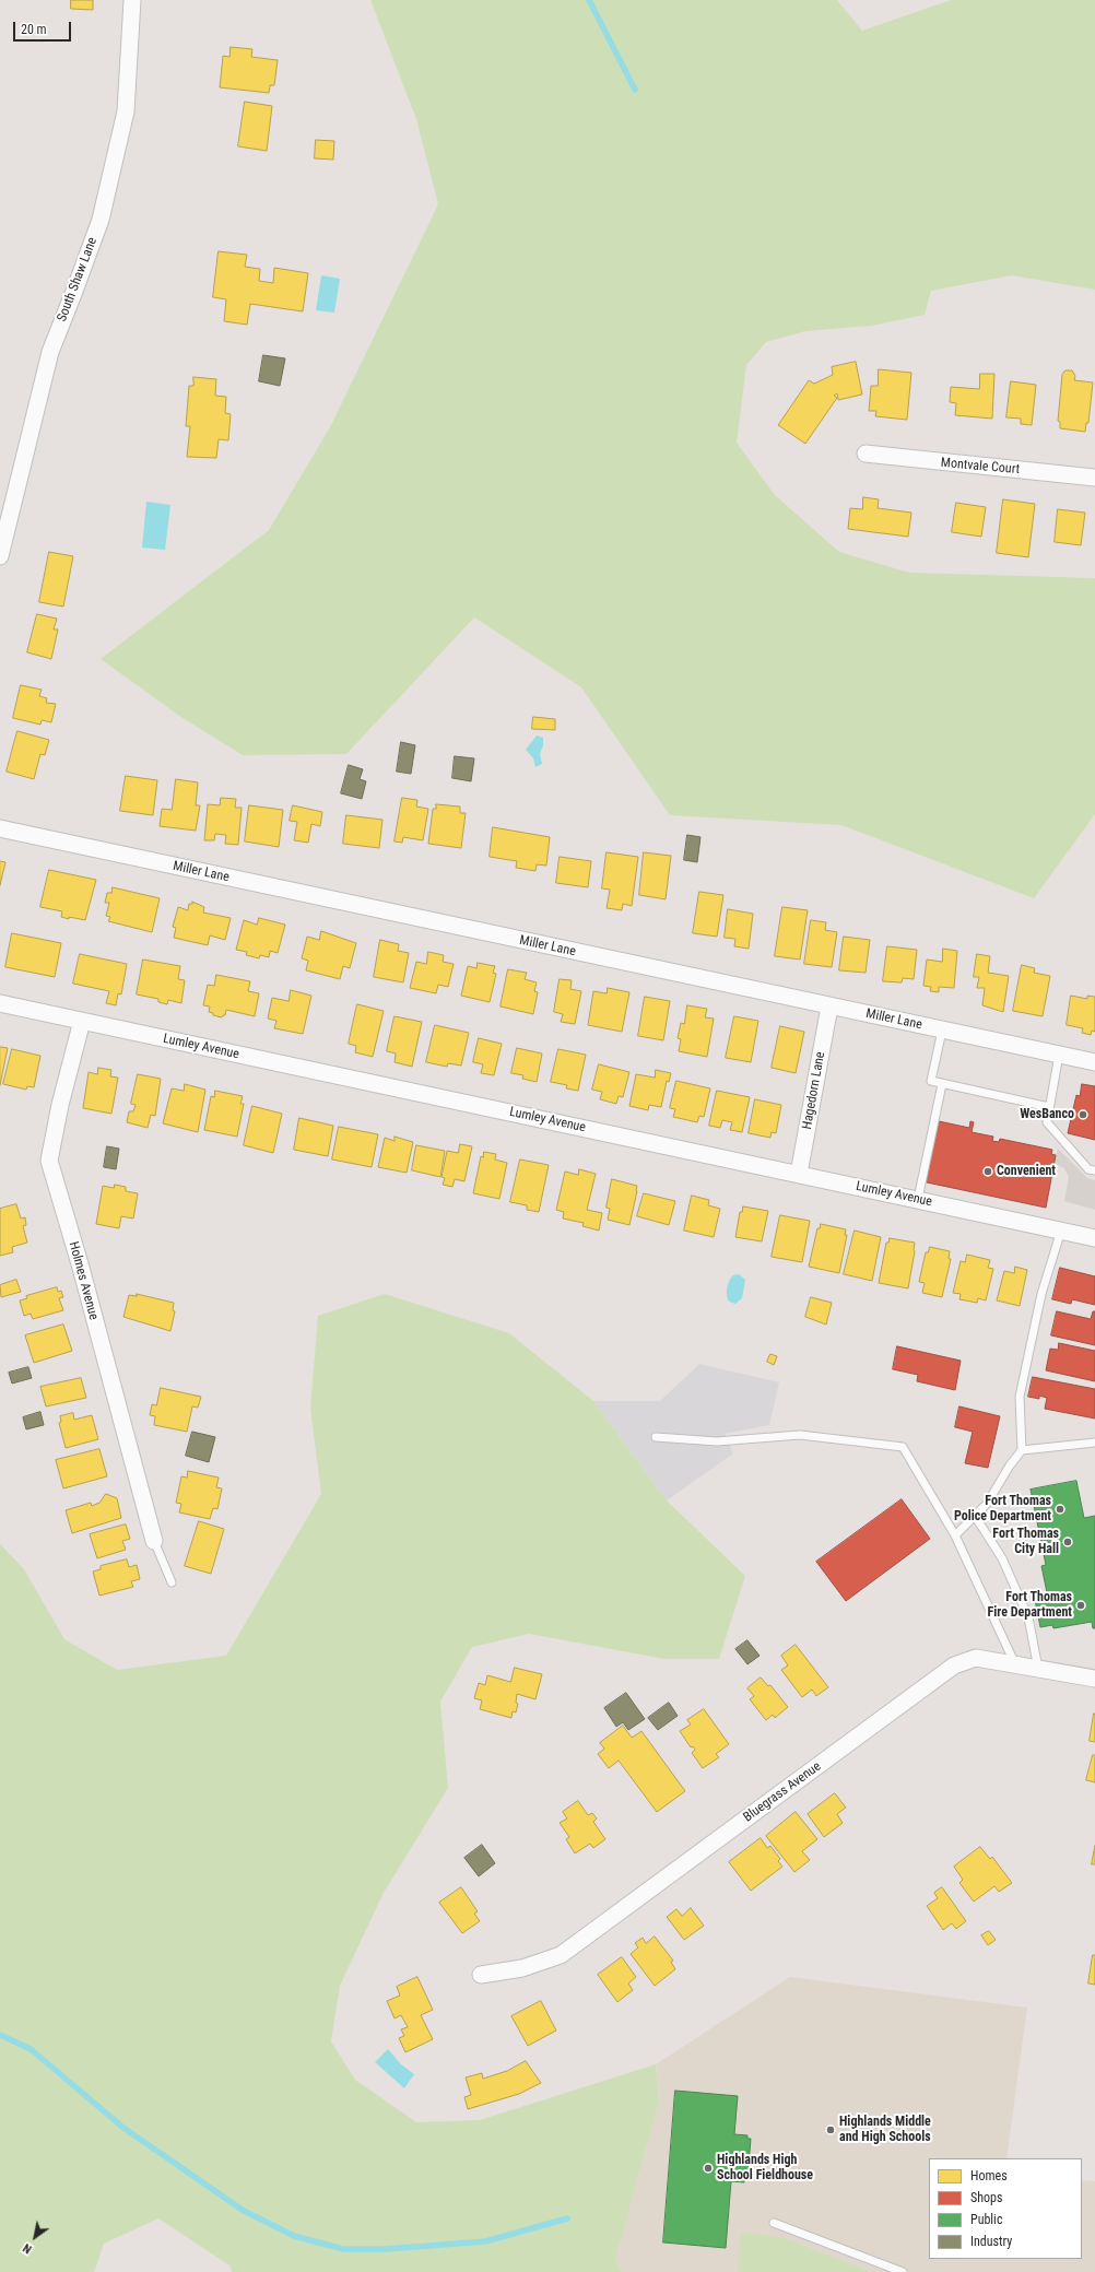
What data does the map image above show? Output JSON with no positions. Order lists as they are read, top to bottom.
{
  "streets": {
    "street": [
      "South Shaw Lane",
      "Montvale Court",
      "Miller Lane",
      "Lumley Avenue",
      "Hagedorn Lane",
      "Holmes Avenue",
      "Bluegrass Avenue"
    ]
  },
  "crossings": [
    ["Miller Lane", "Hagedorn Lane"],
    ["Lumley Avenue", "Hagedorn Lane"],
    ["Lumley Avenue", "Holmes Avenue"]
  ],
  "places": [
    "WesBanco",
    "Convenient",
    "Fort Thomas Police Department",
    "Fort Thomas City Hall",
    "Fort Thomas Fire Department",
    "Highlands Middle and High Schools",
    "Highlands High School Fieldhouse"
  ],
  "legend": [
    "Homes",
    "Shops",
    "Public",
    "Industry"
  ],
  "scale_bar": "20 m",
  "north": "bottom left"
}
